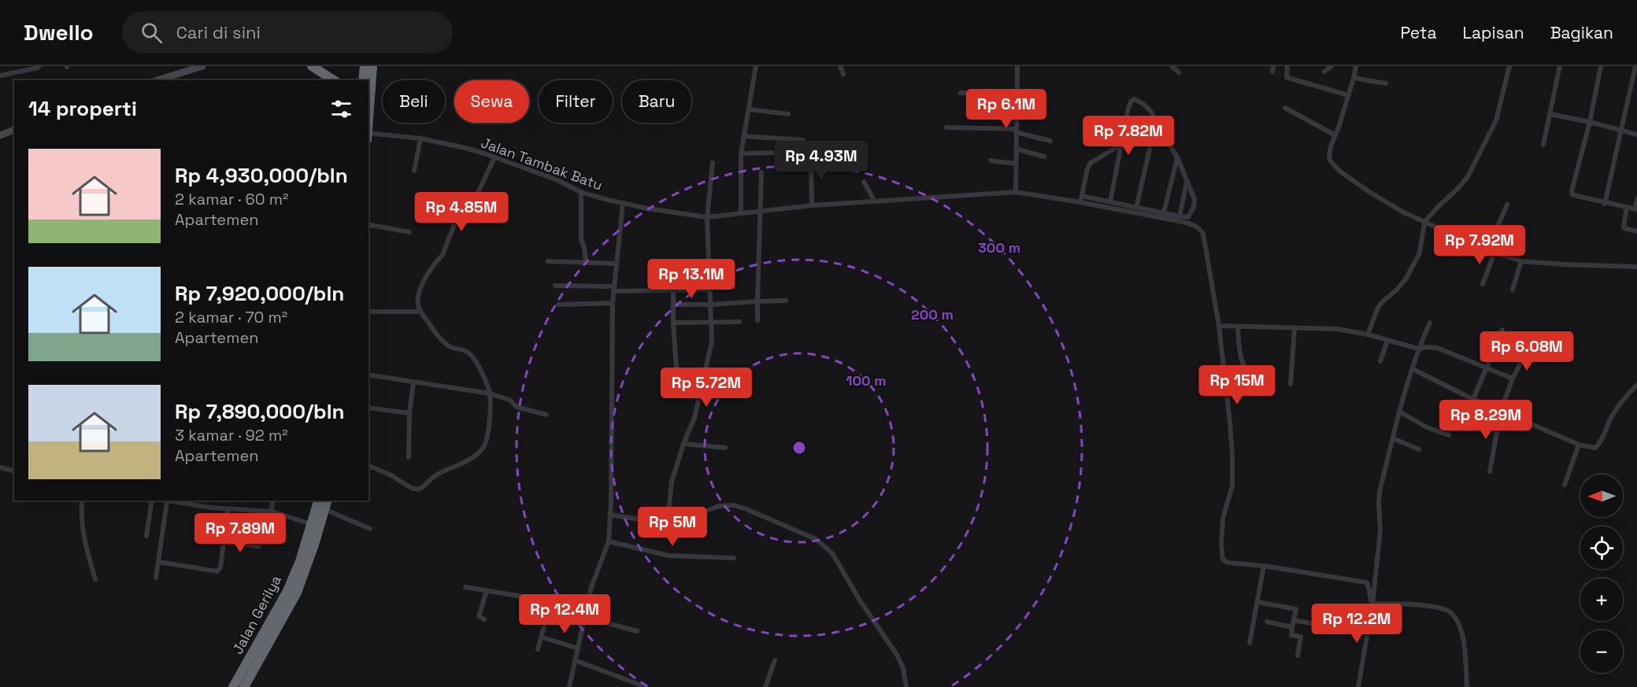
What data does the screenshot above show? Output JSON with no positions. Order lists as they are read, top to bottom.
{
  "streets": {
    "highway": ["Jalan Gerilya"],
    "street": ["Jalan Tambak Batu"]
  },
  "north": "left",
  "page": {
    "header": "Dwello",
    "search": "Cari di sini",
    "nav": ["Peta", "Lapisan", "Bagikan"],
    "chip": [
      "Beli",
      "Sewa",
      "Filter",
      "Baru"
    ],
    "heading": "14 properti",
    "price": [
      "Rp 6.1M",
      "Rp 7.82M",
      "Rp 4.93M",
      "Rp 4.85M",
      "Rp 7.92M",
      "Rp 13.1M",
      "Rp 6.08M",
      "Rp 15M",
      "Rp 5.72M",
      "Rp 8.29M",
      "Rp 5M",
      "Rp 7.89M",
      "Rp 12.4M",
      "Rp 12.2M"
    ],
    "list": [
      {
        "name": "Rp 4,930,000/bln",
        "note": "2 kamar · 60 m² · Apartemen"
      },
      {
        "name": "Rp 7,920,000/bln",
        "note": "2 kamar · 70 m² · Apartemen"
      },
      {
        "name": "Rp 7,890,000/bln",
        "note": "3 kamar · 92 m² · Apartemen"
      }
    ],
    "map_buttons": ["+", "−"]
  },
  "rings": ["300 m", "200 m", "100 m"]
}
